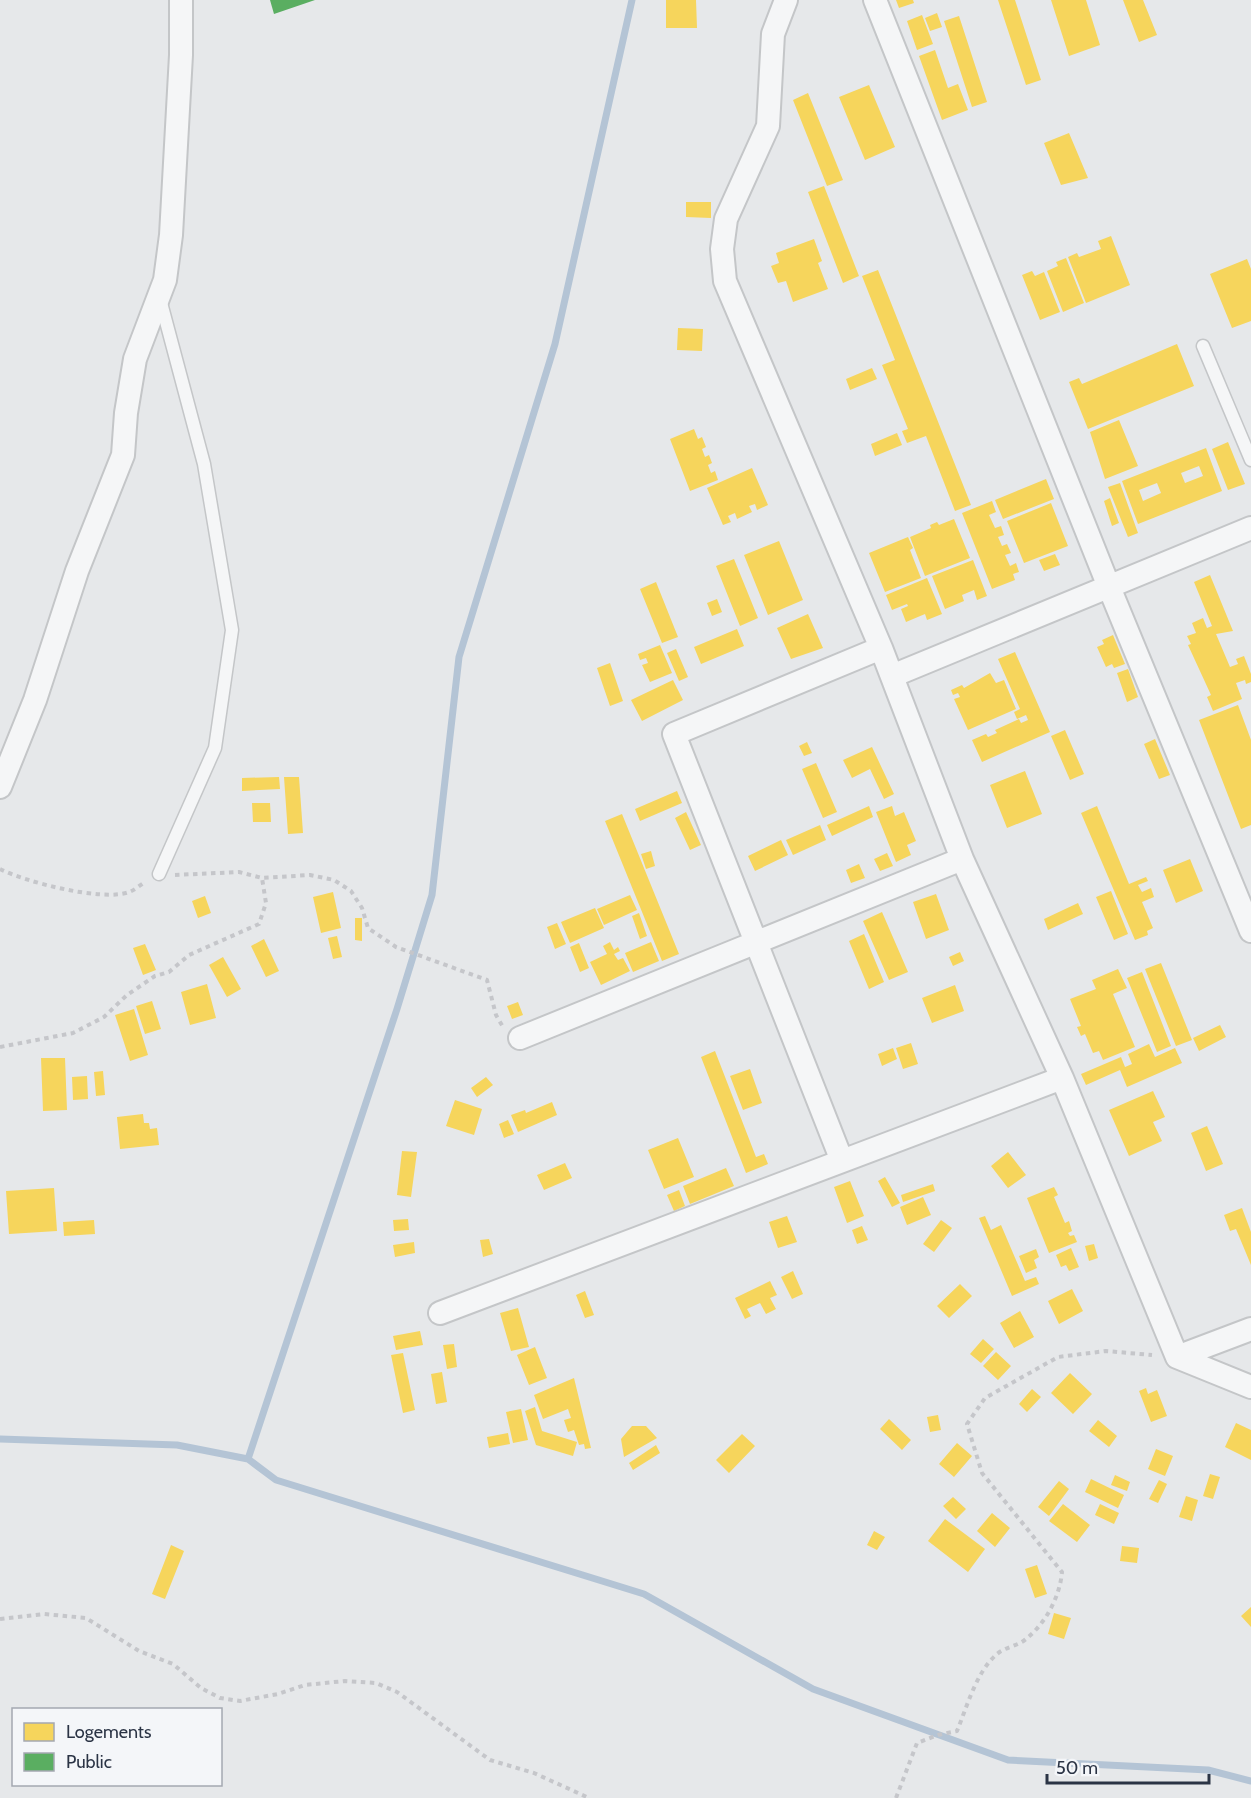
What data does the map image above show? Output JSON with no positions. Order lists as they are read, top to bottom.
{
  "legend": ["Logements", "Public"],
  "scale_bar": "50 m"
}
